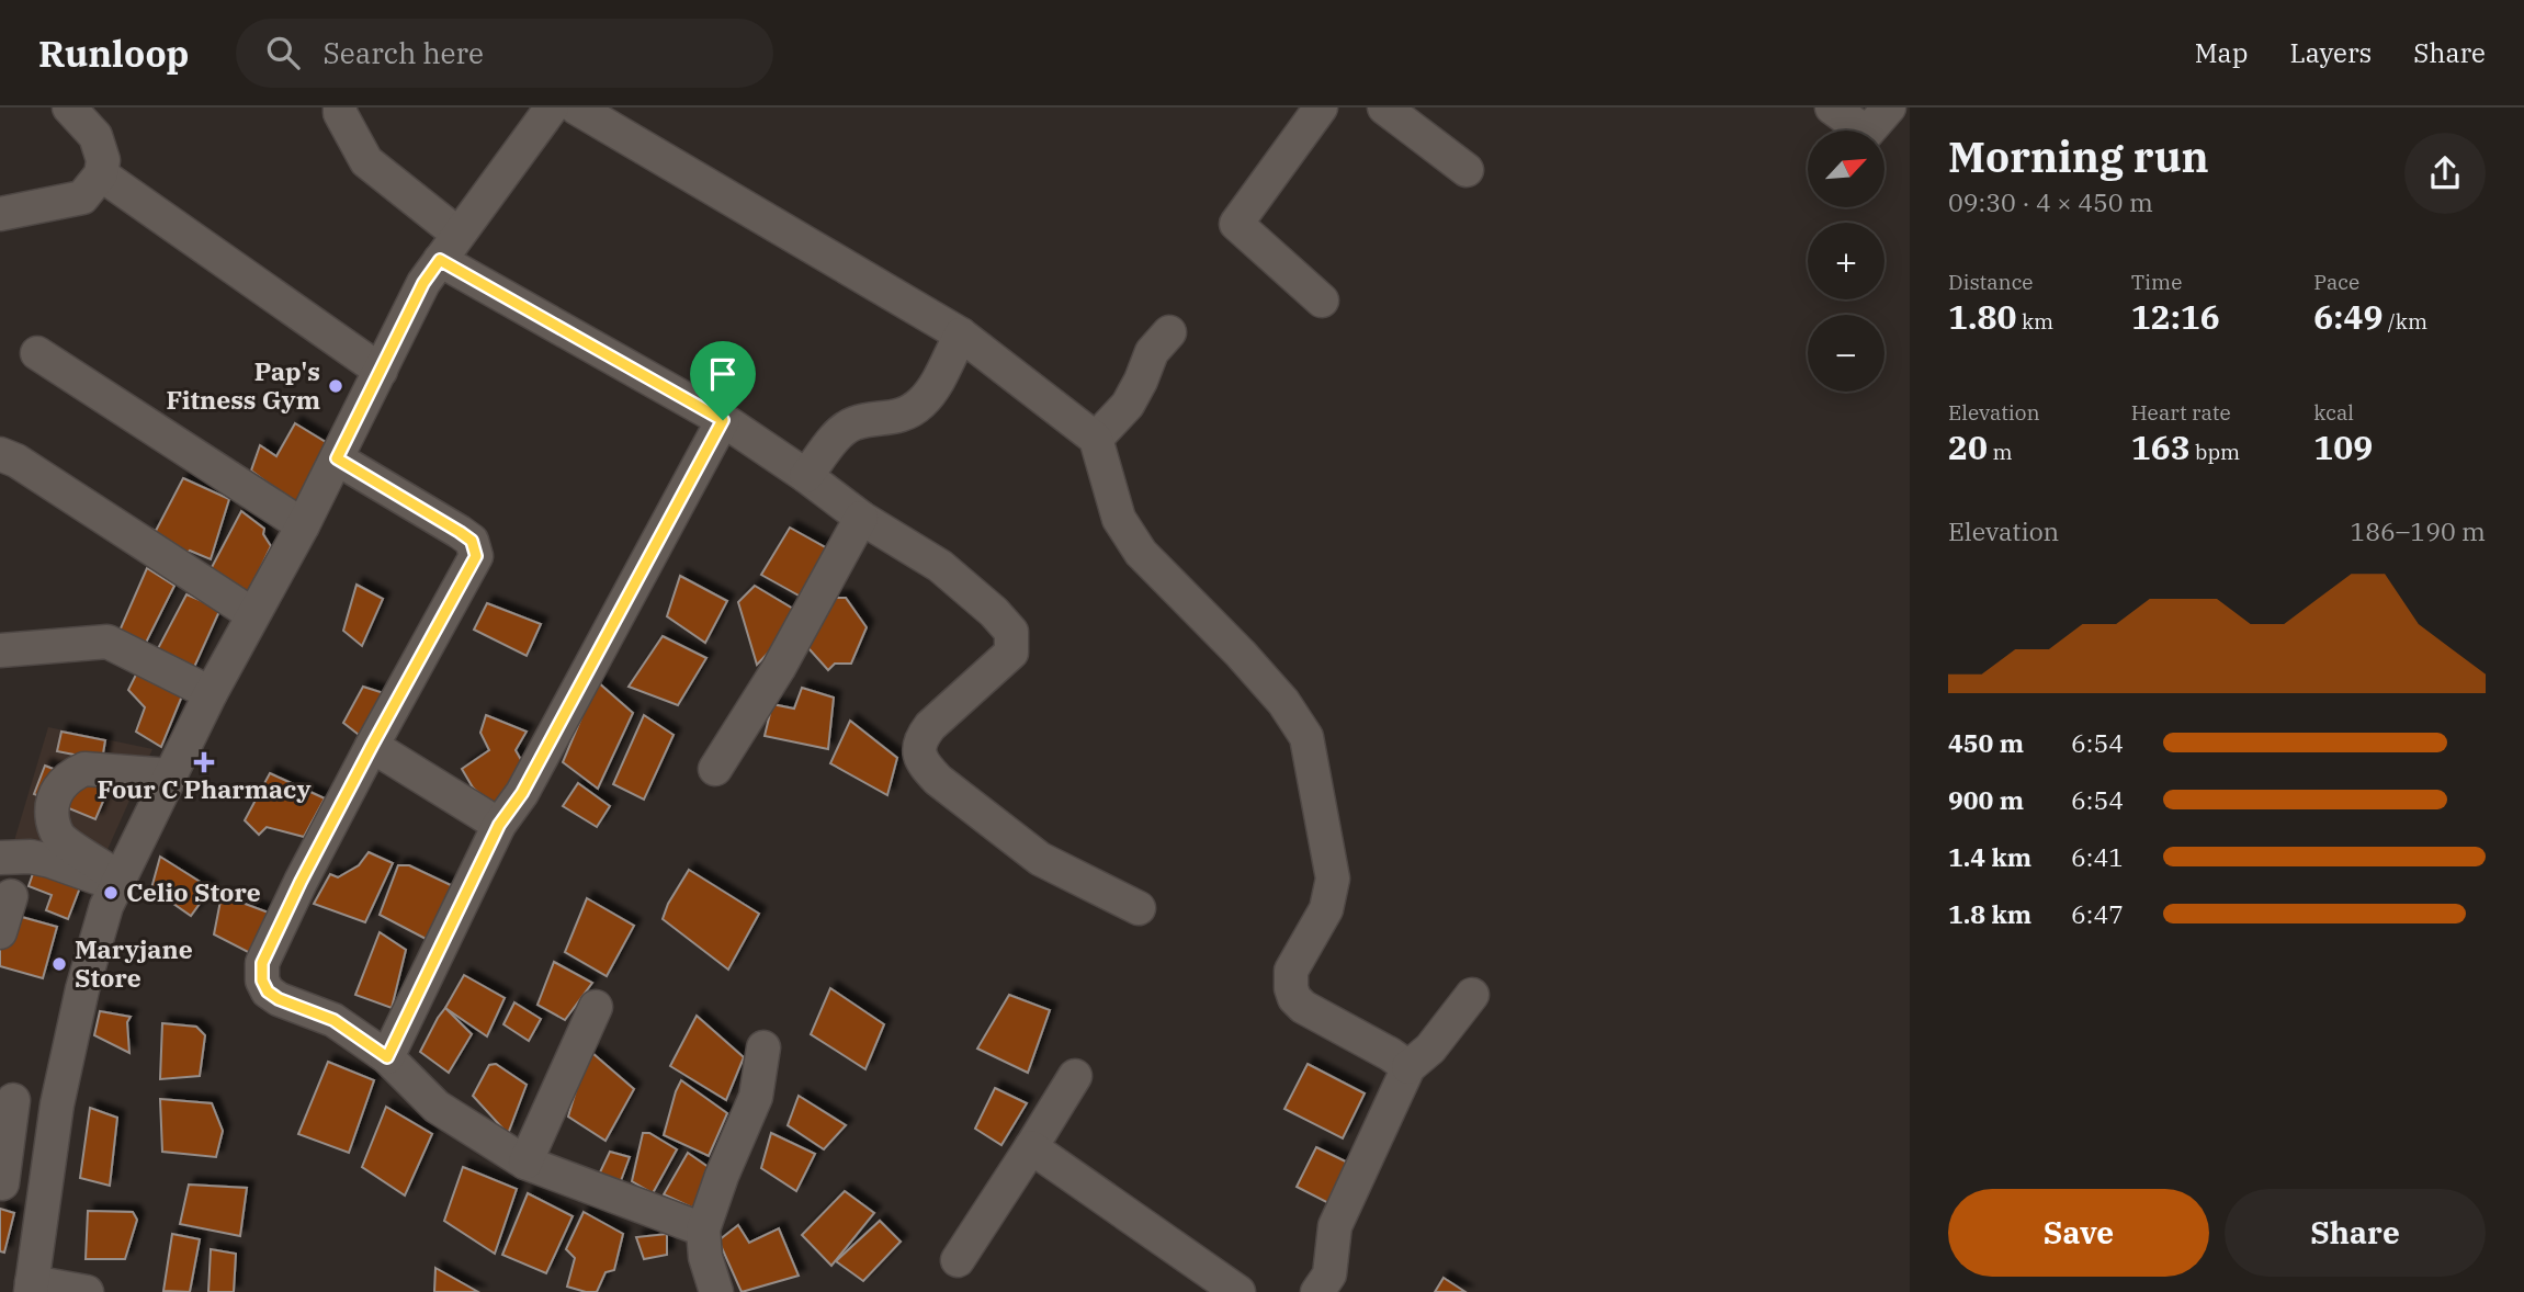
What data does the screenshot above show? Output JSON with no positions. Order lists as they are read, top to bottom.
{
  "places": {
    "other": ["Pap's Fitness Gym", "Celio Store", "Maryjane Store"],
    "health": ["Four C Pharmacy"]
  },
  "north": "top right",
  "page": {
    "header": "Runloop",
    "search": "Search here",
    "nav": ["Map", "Layers", "Share"],
    "heading": ["Morning run", "09:30 · 4 × 450 m"],
    "map_buttons": ["+", "−"],
    "stats": [
      ["Distance", "1.80 km"],
      ["Time", "12:16"],
      ["Pace", "6:49 /km"],
      ["Elevation", "20 m"],
      ["Heart rate", "163 bpm"],
      ["kcal", "109"]
    ],
    "chart": ["Elevation", "186–190 m"],
    "list": [
      {
        "name": "450 m",
        "note": "6:54"
      },
      {
        "name": "900 m",
        "note": "6:54"
      },
      {
        "name": "1.4 km",
        "note": "6:41"
      },
      {
        "name": "1.8 km",
        "note": "6:47"
      }
    ],
    "buttons": ["Save", "Share"]
  }
}
